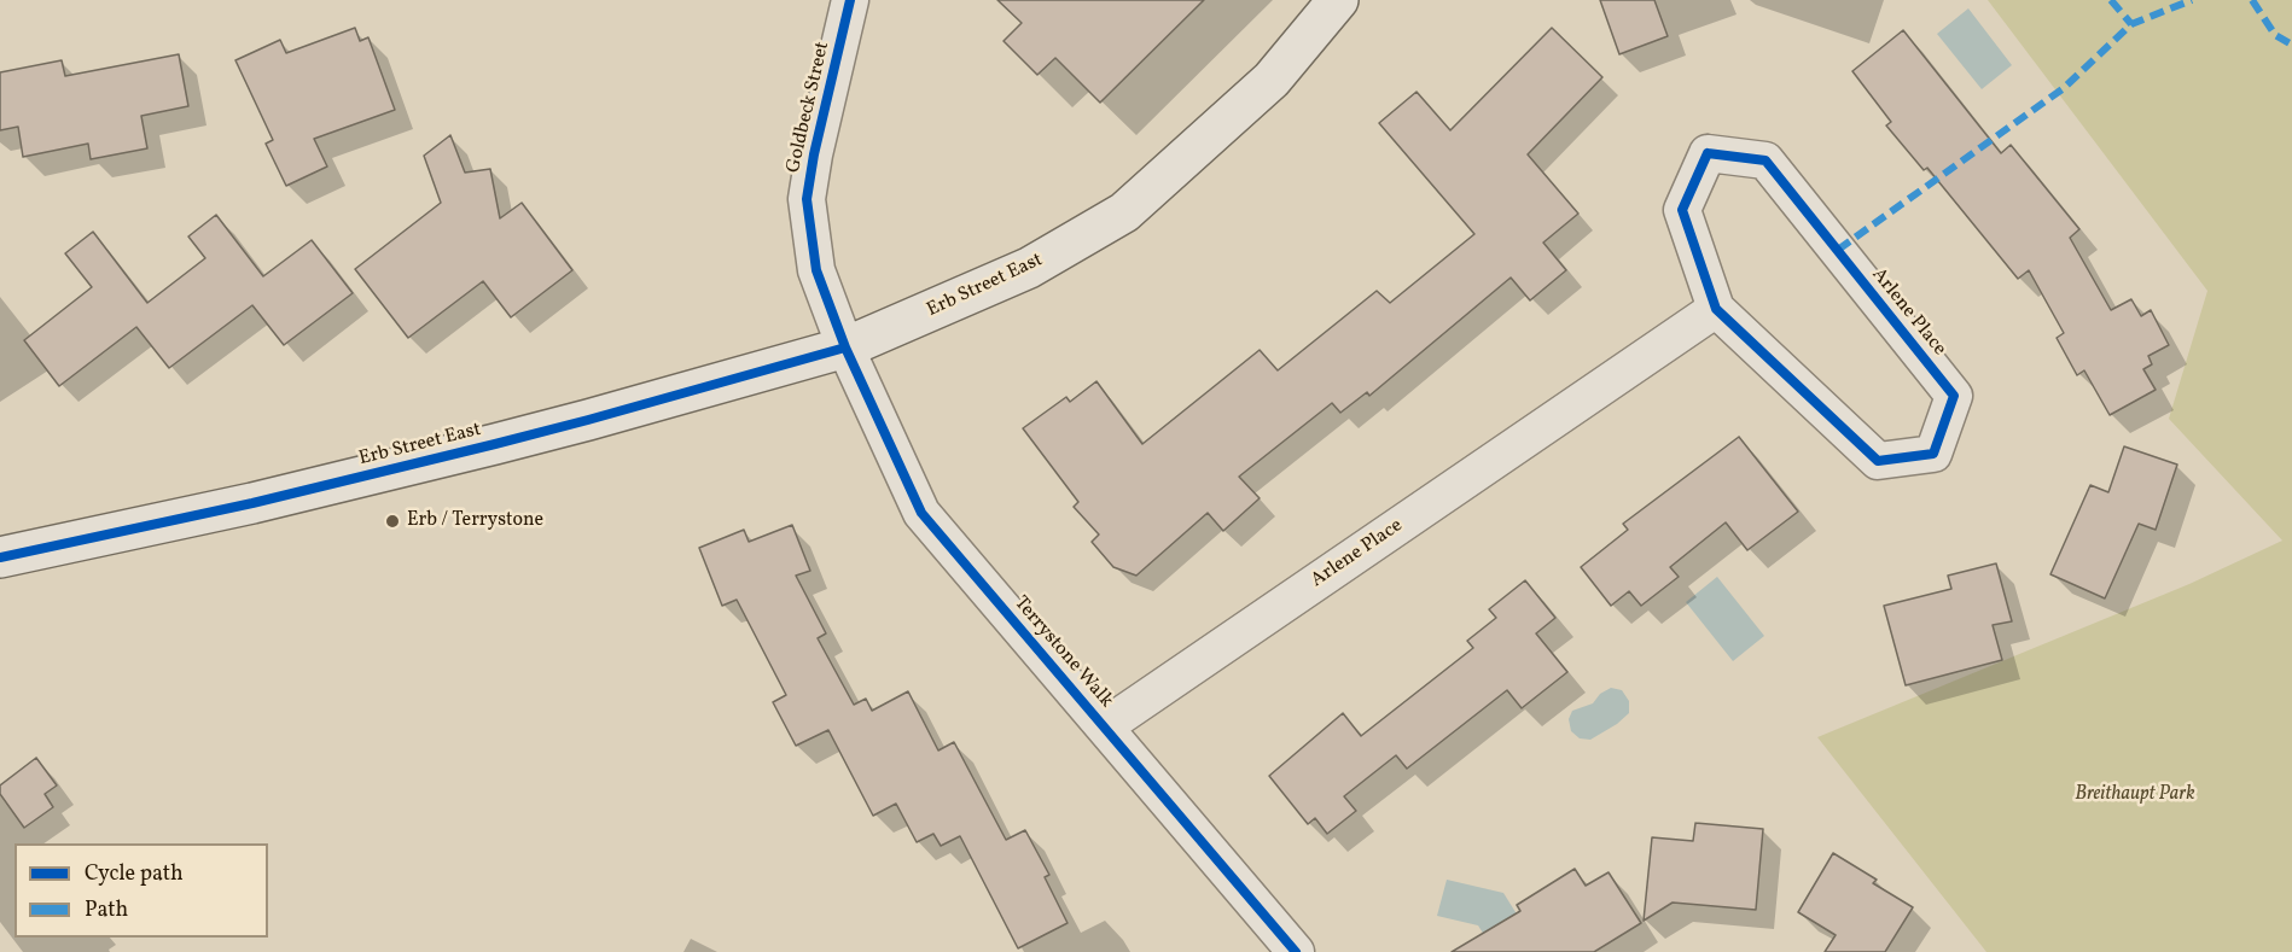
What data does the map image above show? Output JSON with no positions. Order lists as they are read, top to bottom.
{
  "streets": {
    "main road": ["Erb Street East"],
    "street": ["Goldbeck Street", "Arlene Place", "Terrystone Walk"]
  },
  "crossings": [
    ["Goldbeck Street", "Erb Street East"],
    ["Goldbeck Street", "Terrystone Walk"],
    ["Erb Street East", "Terrystone Walk"],
    ["Arlene Place", "Terrystone Walk"]
  ],
  "parks": ["Breithaupt Park"],
  "places": ["Erb / Terrystone"],
  "legend": ["Cycle path", "Path"]
}
